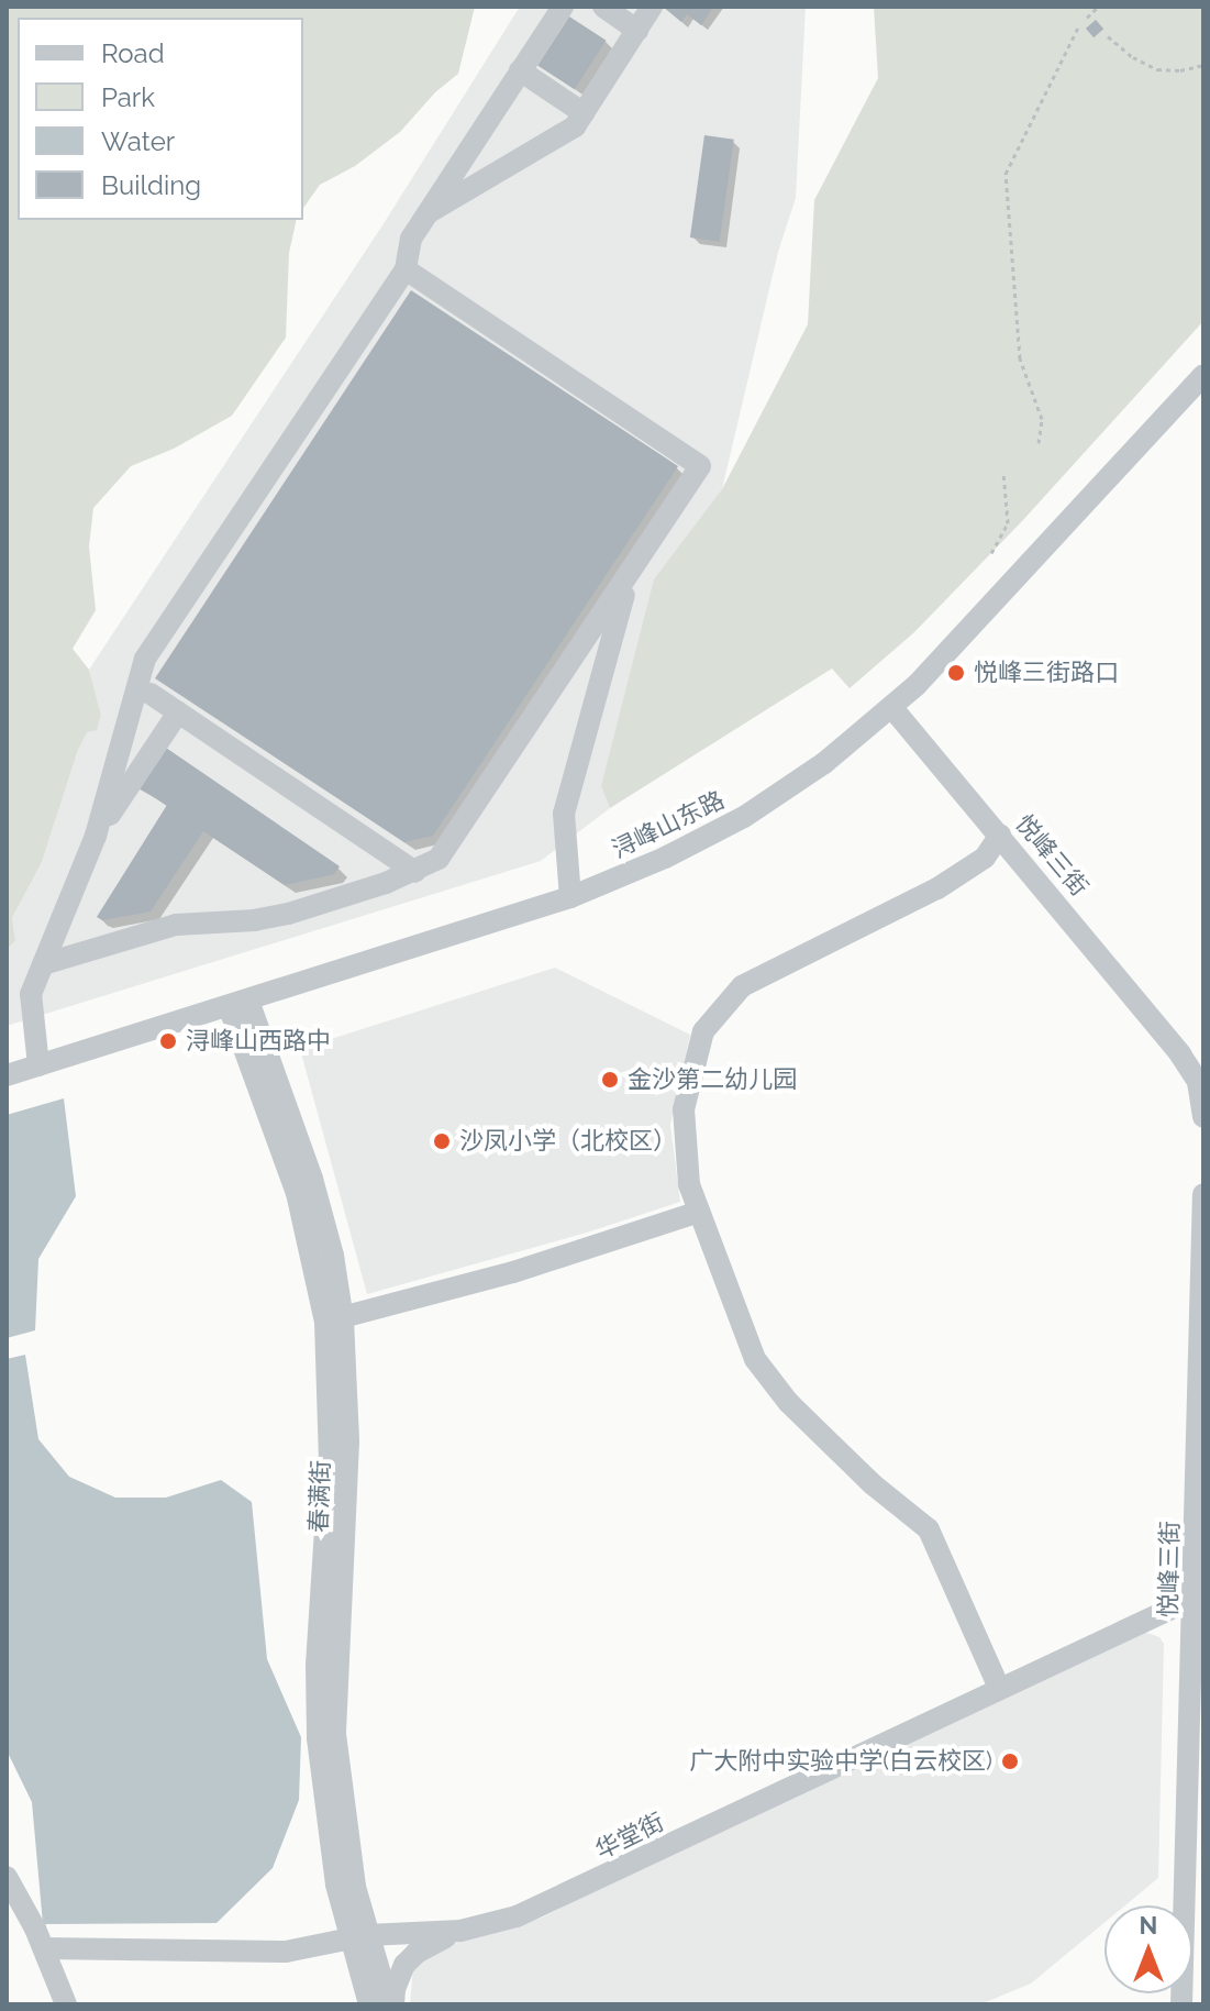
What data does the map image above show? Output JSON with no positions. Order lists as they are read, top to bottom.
{
  "streets": {
    "street": [
      "浔峰山东路",
      "悦峰三街",
      "春满街",
      "华堂街"
    ]
  },
  "crossings": [
    ["浔峰山东路", "悦峰三街"],
    ["浔峰山东路", "春满街"],
    ["悦峰三街", "华堂街"],
    ["春满街", "华堂街"]
  ],
  "places": [
    "悦峰三街路口",
    "浔峰山西路中",
    "金沙第二幼儿园",
    "沙凤小学（北校区）",
    "广大附中实验中学(白云校区)"
  ],
  "legend": [
    "Road",
    "Park",
    "Water",
    "Building"
  ],
  "north": "top"
}
